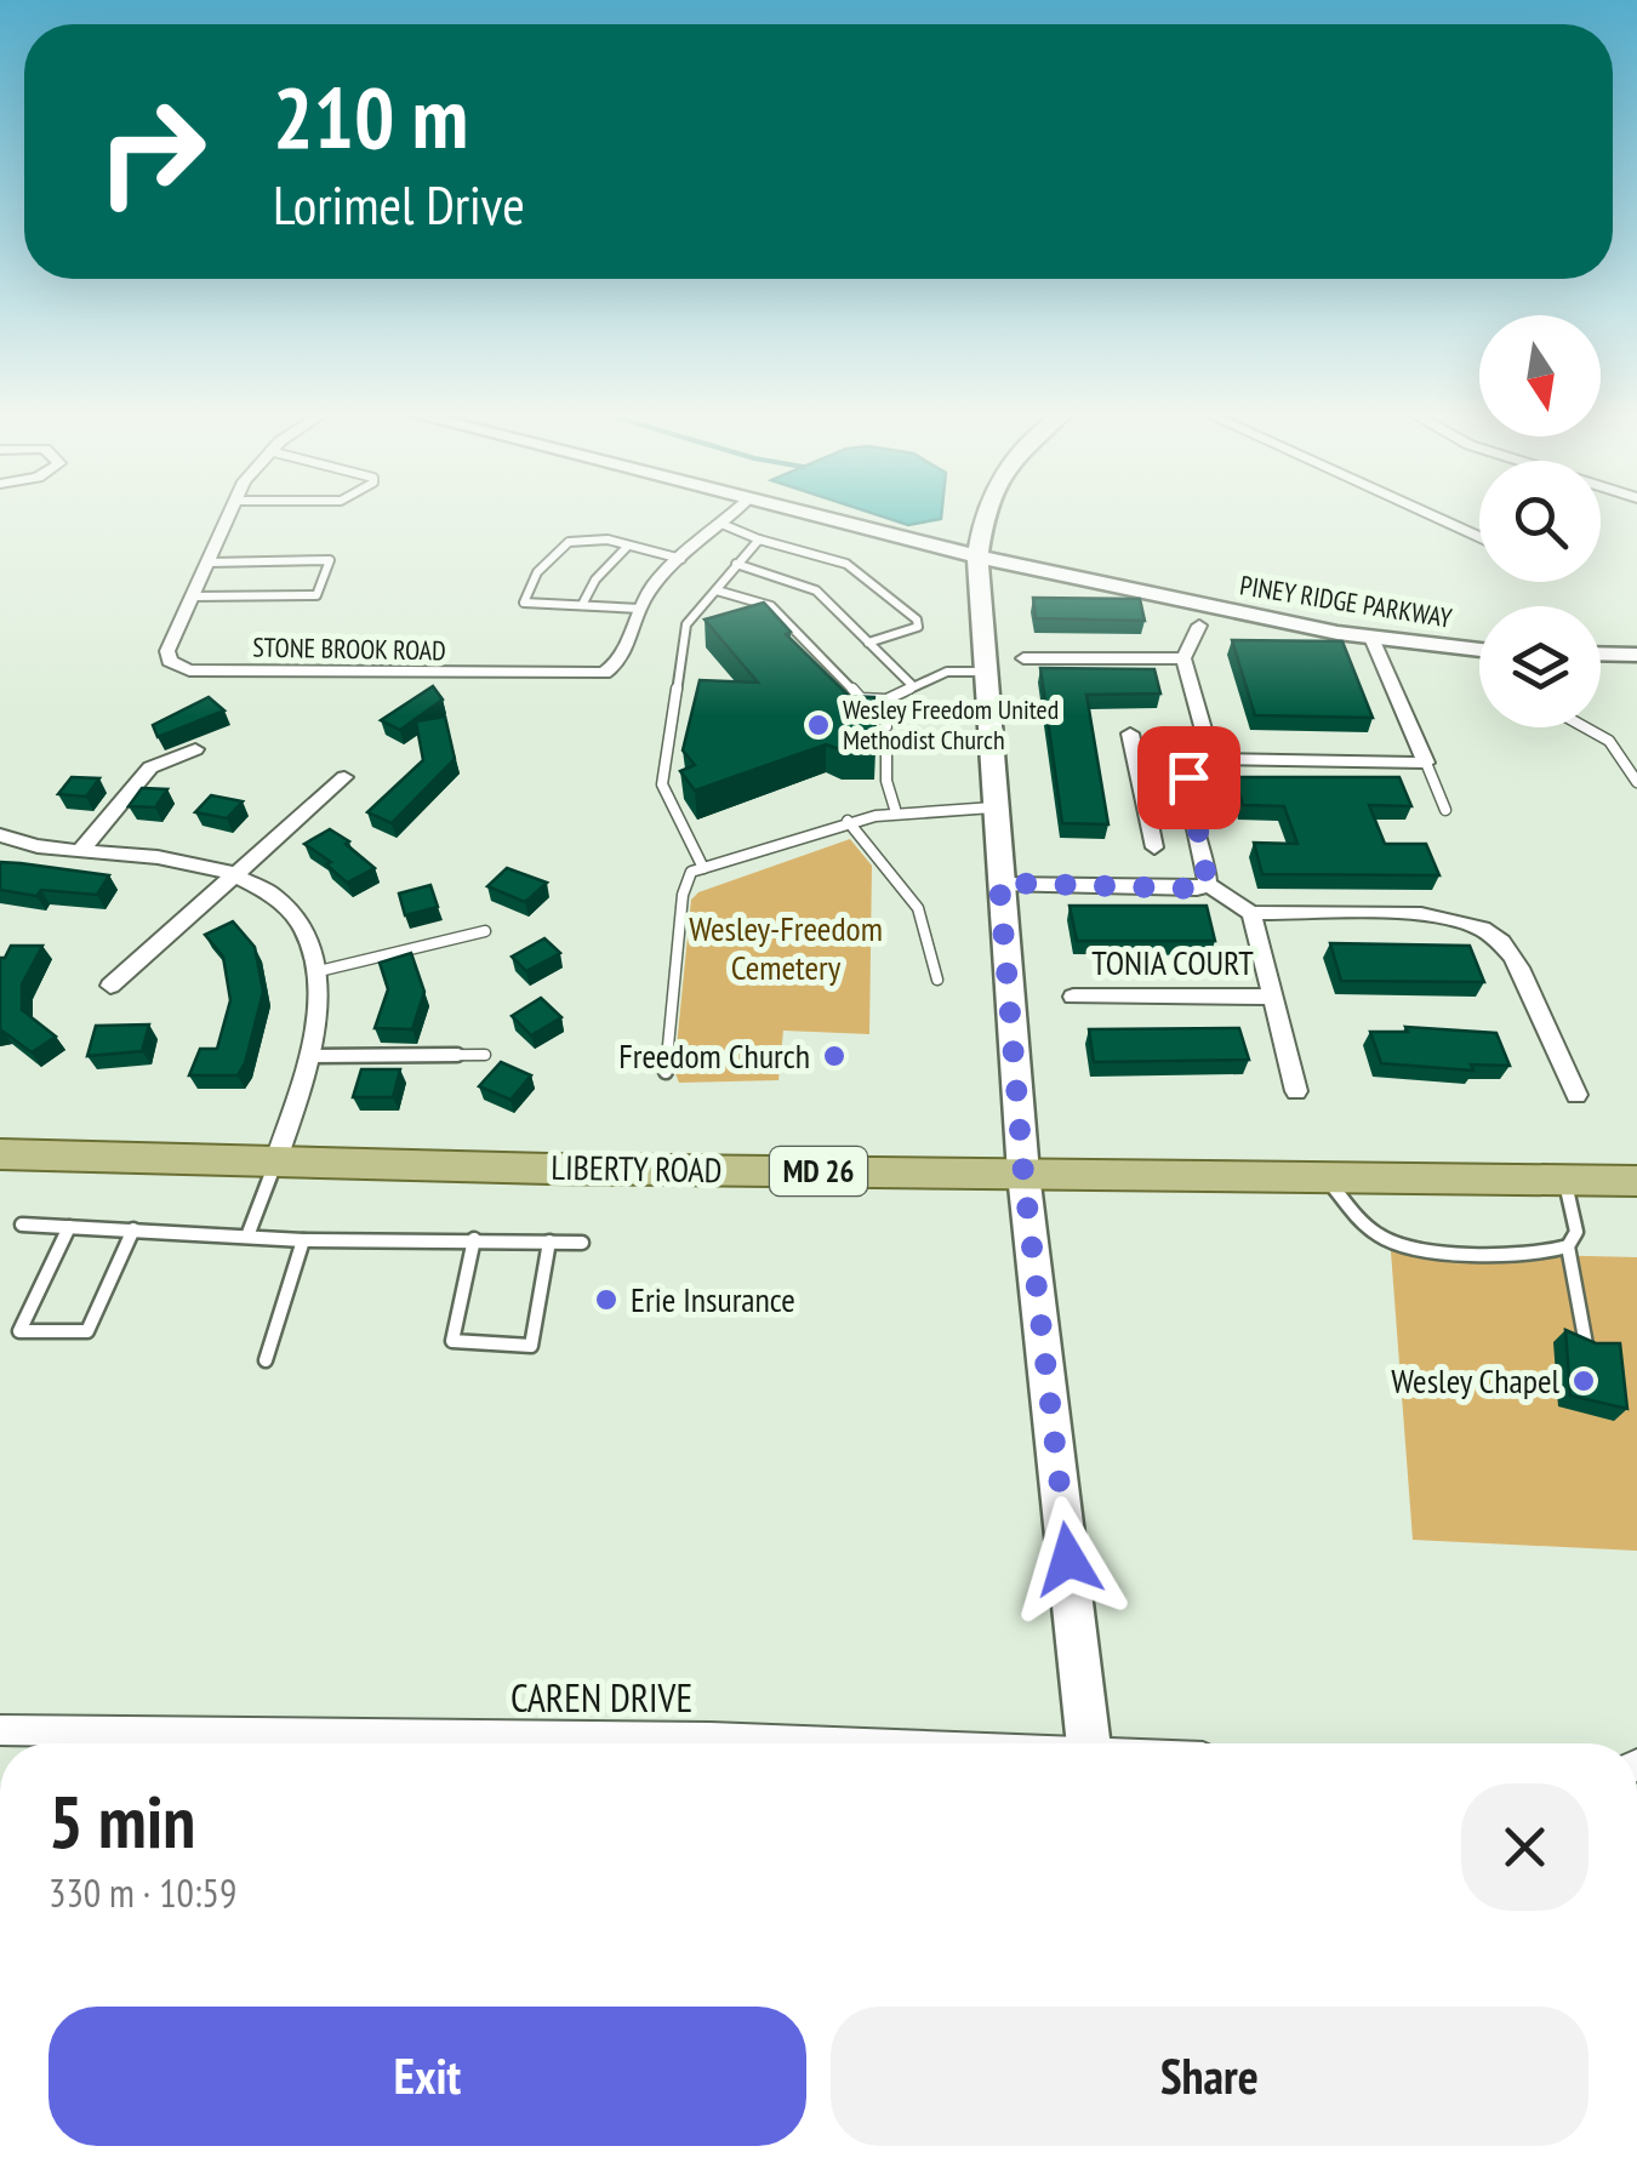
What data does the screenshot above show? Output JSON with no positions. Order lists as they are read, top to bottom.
{
  "streets": {
    "main road": ["LIBERTY ROAD", "MD 26"],
    "street": [
      "PINEY RIDGE PARKWAY",
      "STONE BROOK ROAD",
      "TONIA COURT",
      "CAREN DRIVE"
    ]
  },
  "parks": ["Wesley-Freedom Cemetery"],
  "places": [
    "Wesley Freedom United Methodist Church",
    "Freedom Church",
    "Erie Insurance",
    "Wesley Chapel"
  ],
  "north": "bottom",
  "page": {
    "turn": ["210 m", "Lorimel Drive"],
    "heading": ["5 min", "330 m · 10:59"],
    "buttons": ["Exit", "Share"]
  }
}
